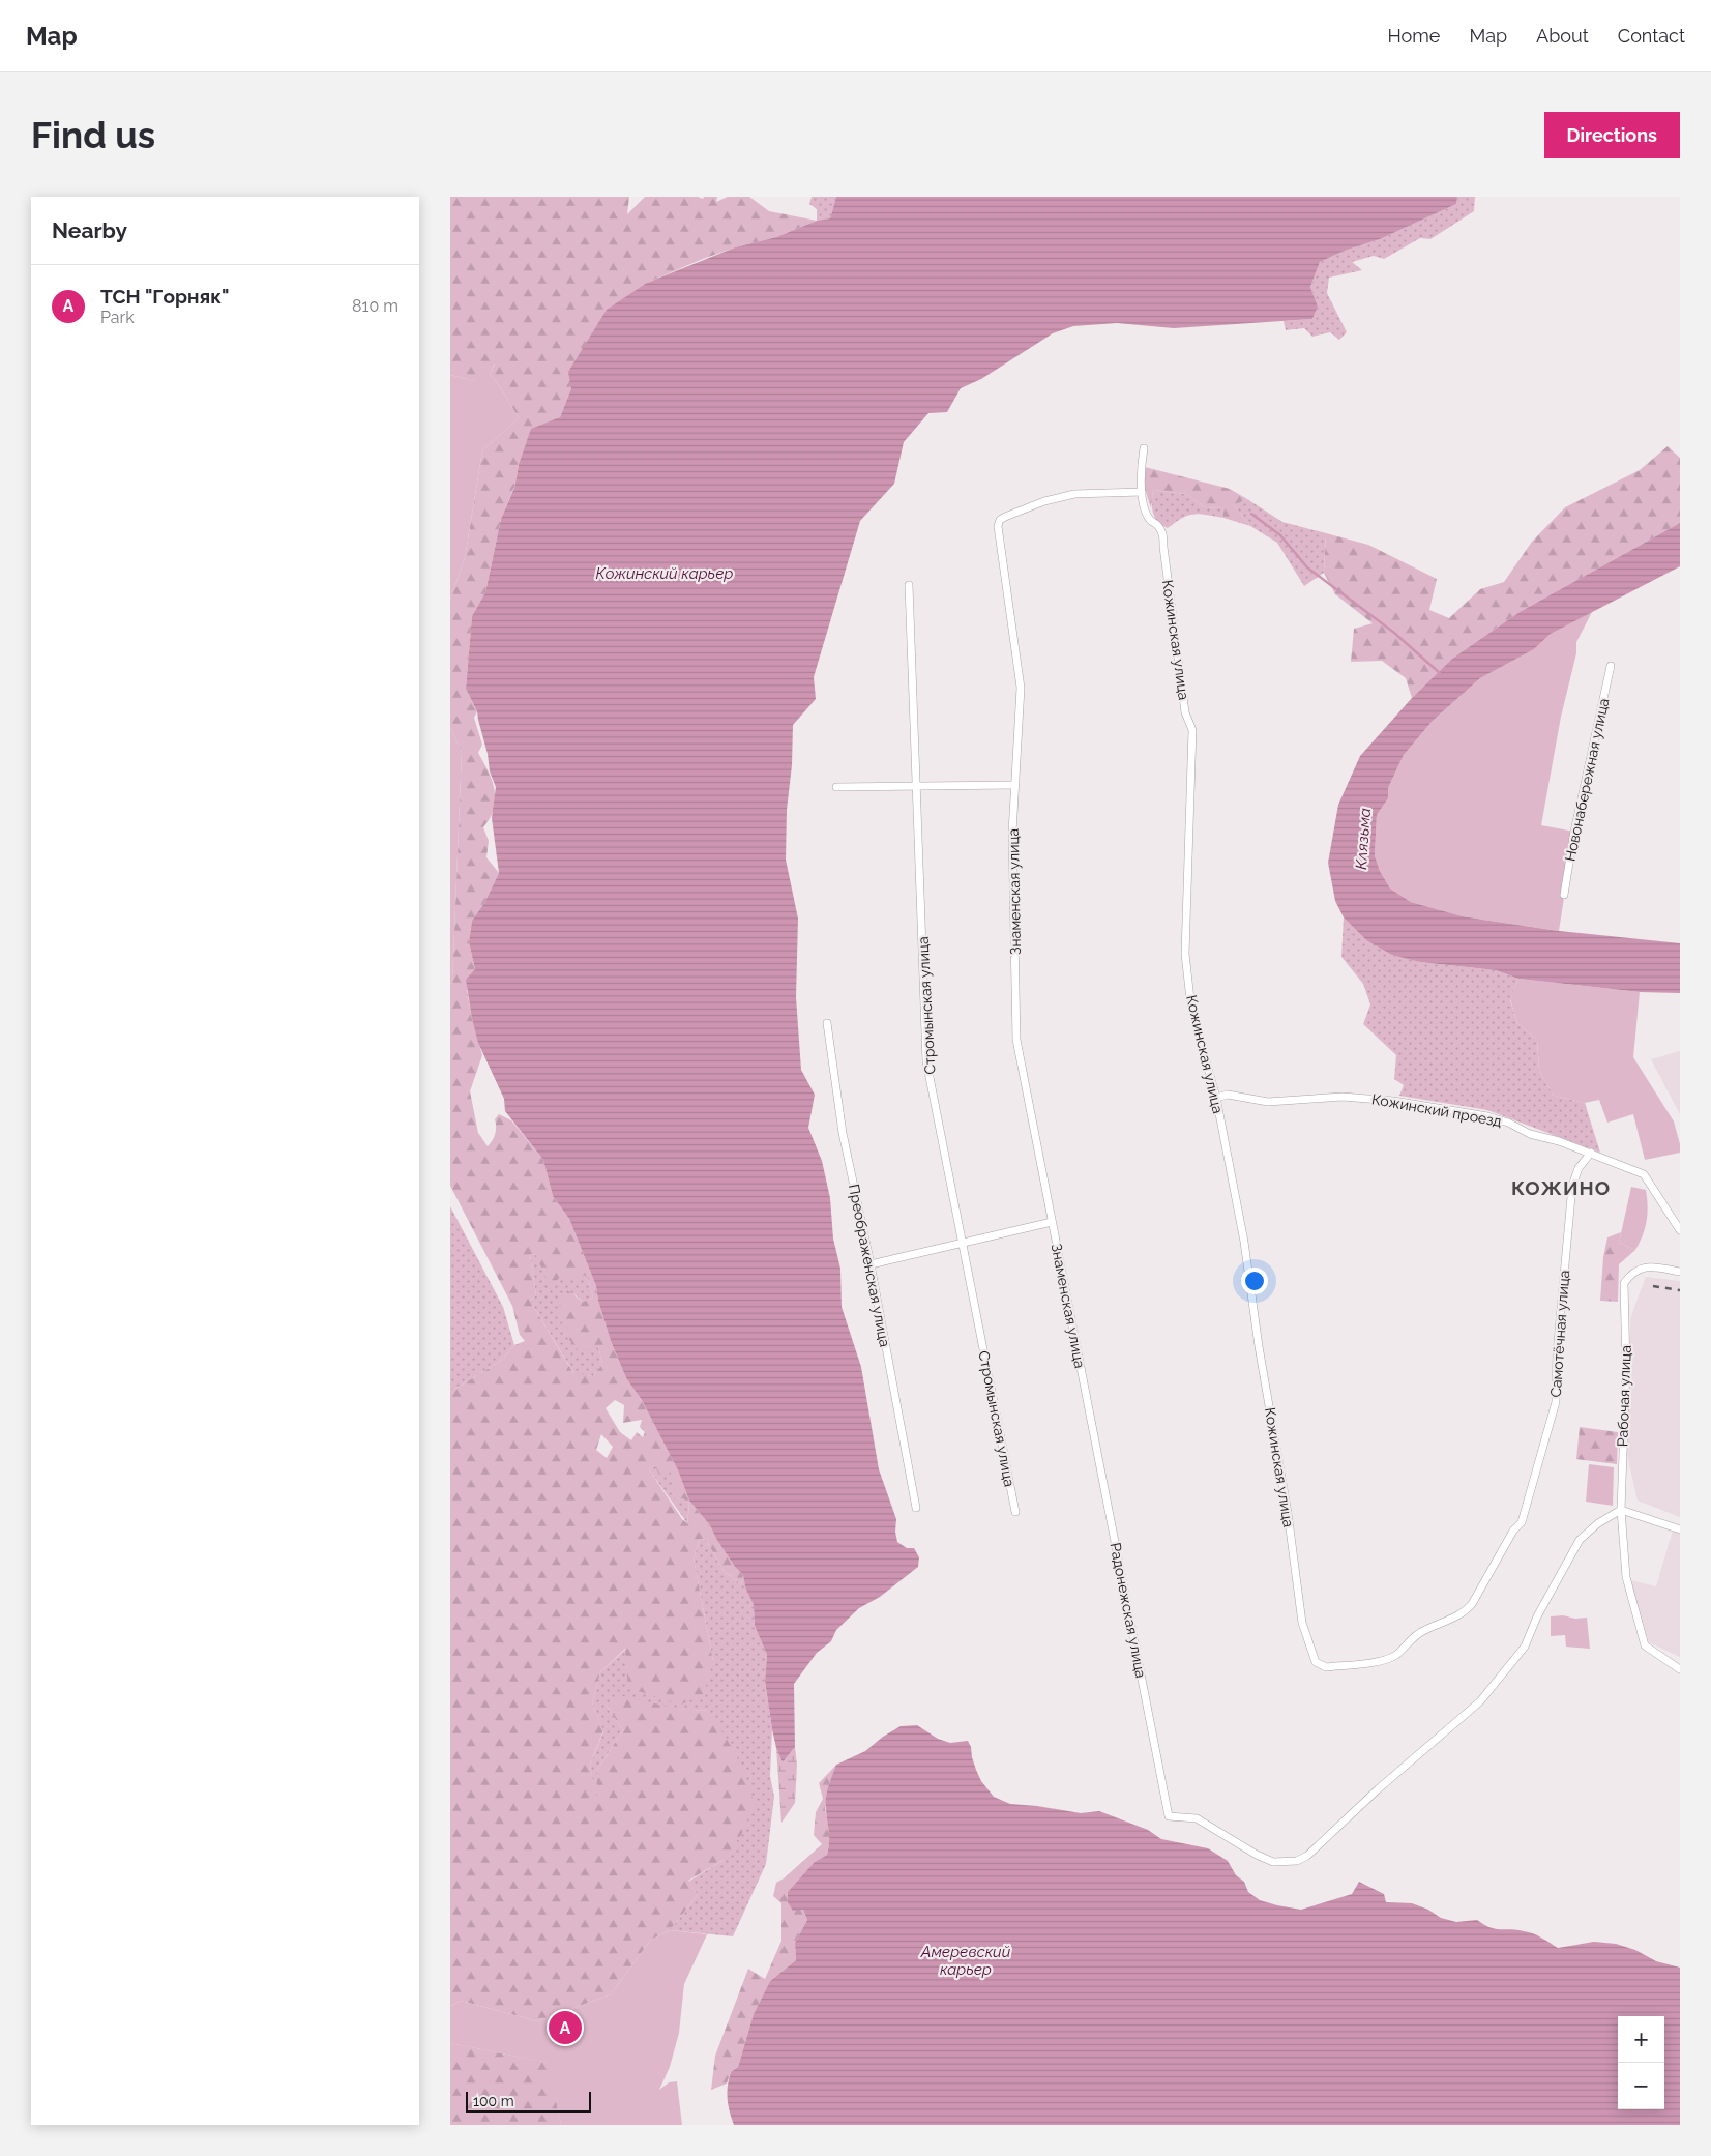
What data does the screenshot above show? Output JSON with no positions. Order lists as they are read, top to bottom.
{
  "streets": {
    "street": [
      "Кожинская улица",
      "Новонабережная улица",
      "Знаменская улица",
      "Стромынская улица",
      "Кожинский проезд",
      "Преображенская улица",
      "Самотёчная улица",
      "Рабочая улица",
      "Радонежская улица"
    ]
  },
  "crossings": [
    ["Кожинская улица", "Знаменская улица"],
    ["Кожинская улица", "Кожинский проезд"],
    ["Кожинская улица", "Самотёчная улица"],
    ["Знаменская улица", "Радонежская улица"],
    ["Кожинский проезд", "Самотёчная улица"],
    ["Рабочая улица", "Радонежская улица"]
  ],
  "districts": ["КОЖИНО"],
  "water": ["Кожинский карьер", "Клязьма", "Амеревский карьер"],
  "scale_bar": "100 m",
  "page": {
    "header": "Map",
    "nav": [
      "Home",
      "Map",
      "About",
      "Contact"
    ],
    "buttons": "Directions",
    "title": "Find us",
    "heading": "Nearby",
    "list": [
      {
        "mark": "A",
        "name": "ТСН \"Горняк\"",
        "note": "Park",
        "value": "810 m"
      }
    ],
    "pins": "A",
    "map_buttons": ["+", "−"],
    "scale": "100 m"
  }
}
